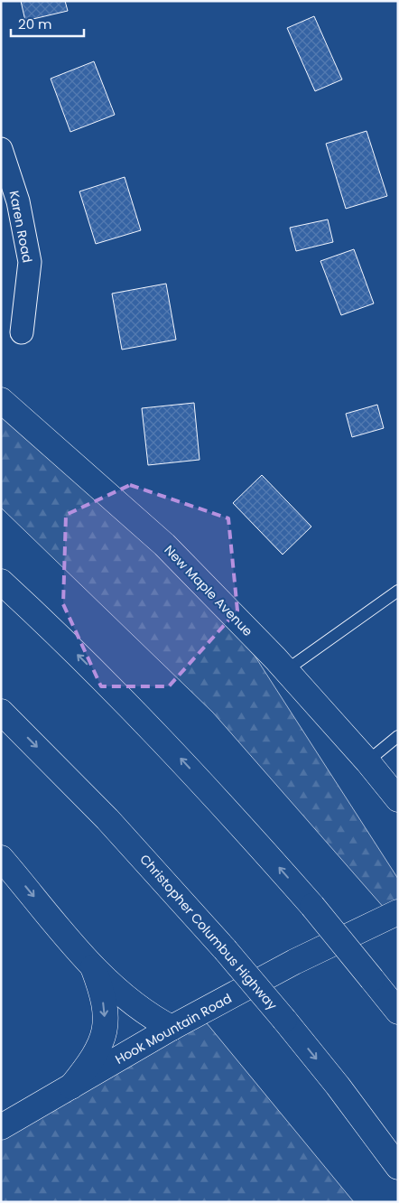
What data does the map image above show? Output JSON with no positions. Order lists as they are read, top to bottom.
{
  "streets": {
    "main road": ["New Maple Avenue", "Christopher Columbus Highway", "Hook Mountain Road"],
    "street": ["Karen Road"]
  },
  "scale_bar": "20 m"
}
